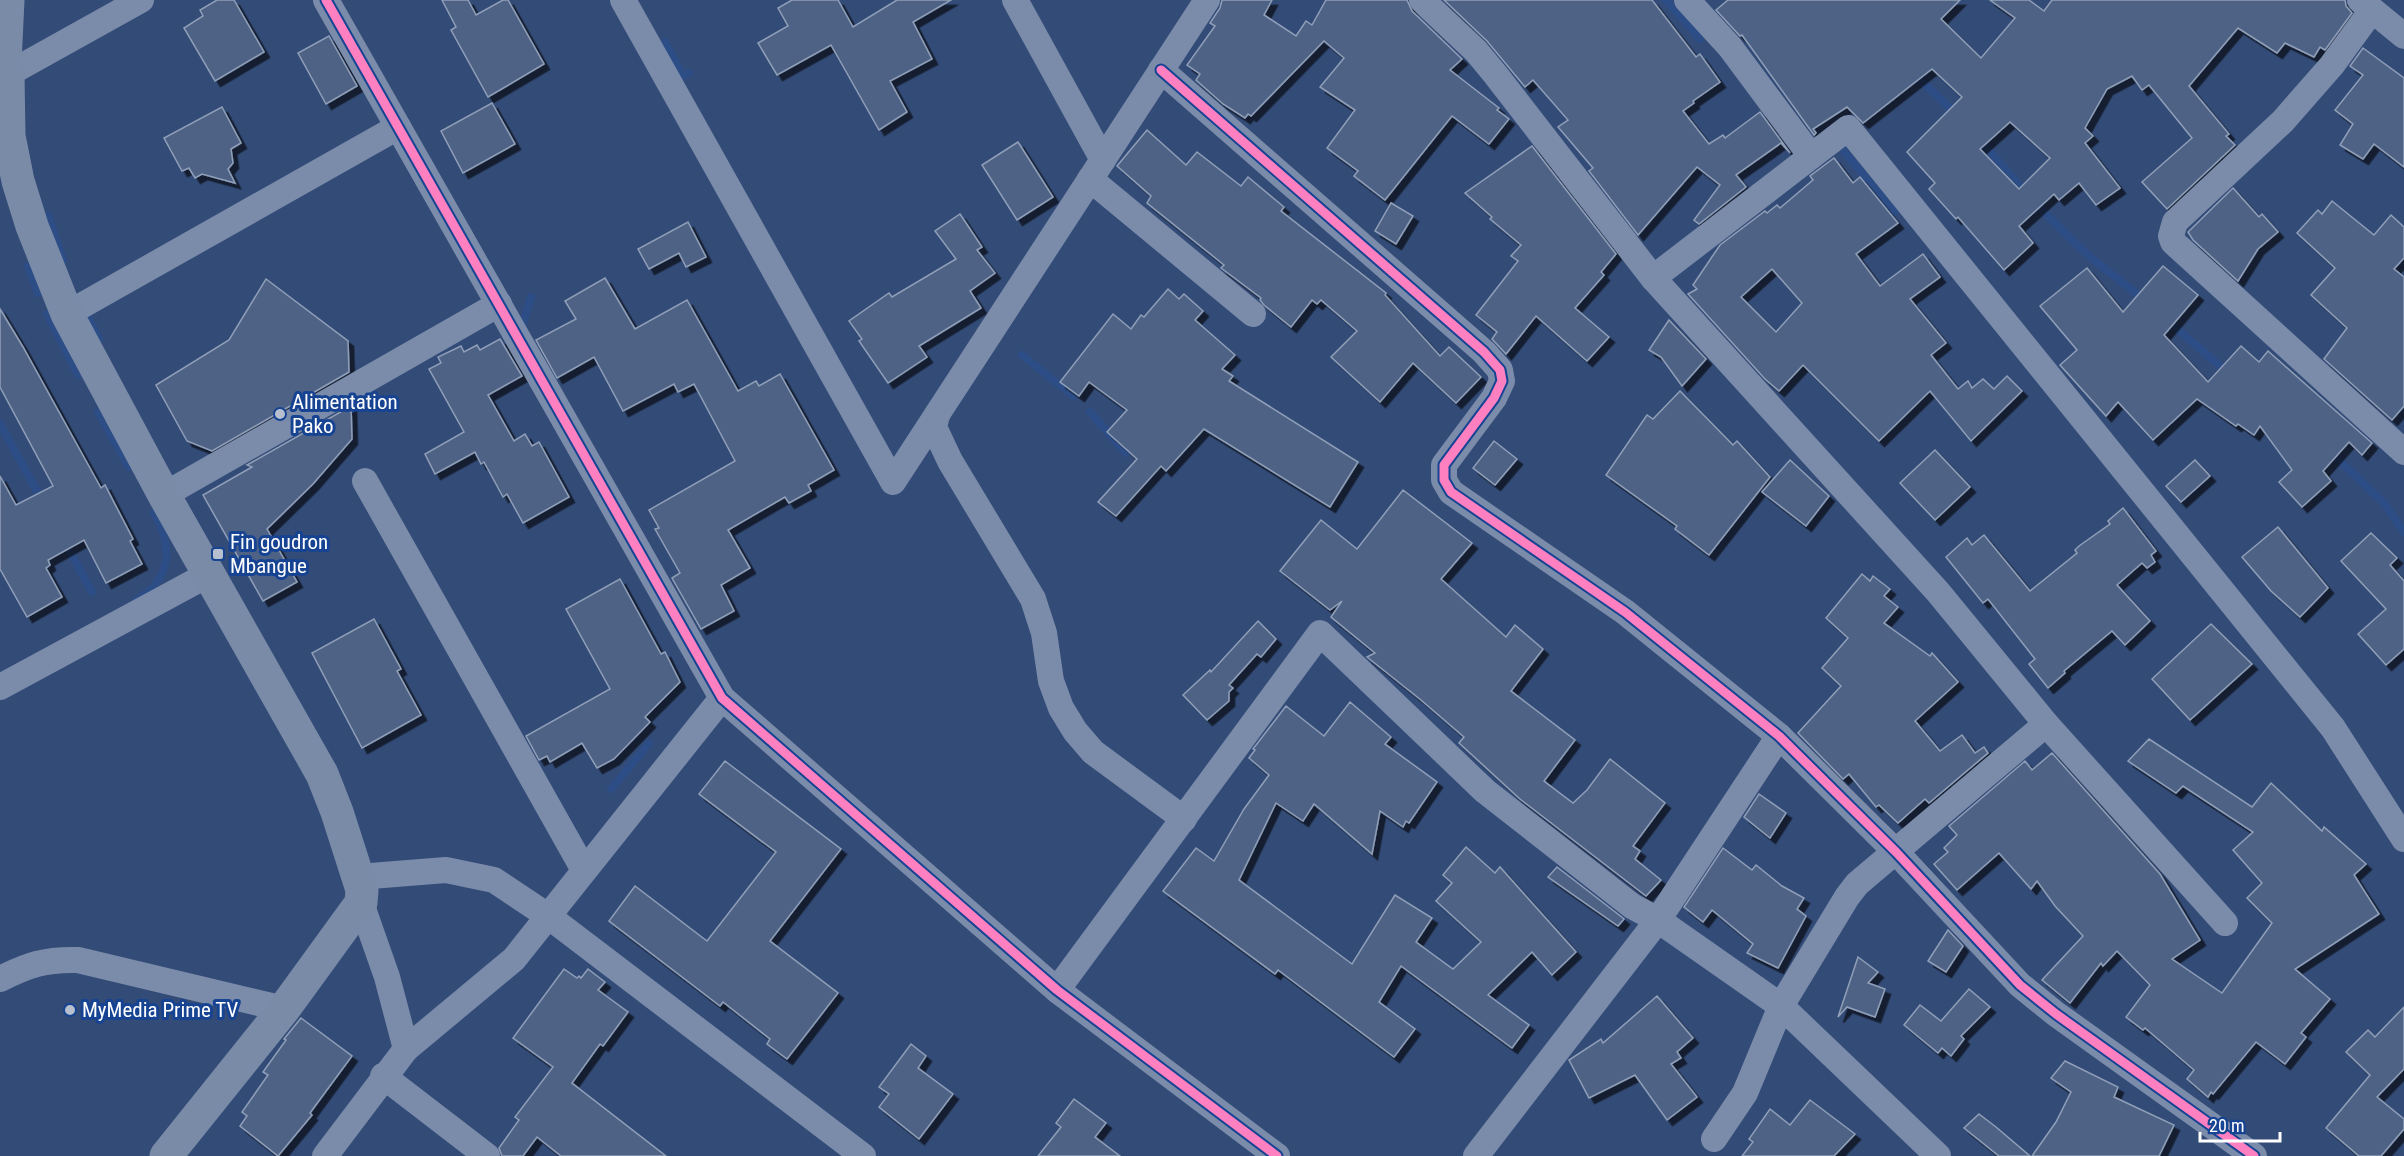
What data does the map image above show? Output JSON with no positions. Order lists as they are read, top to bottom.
{
  "places": {
    "other": ["Alimentation Pako", "MyMedia Prime TV"],
    "transit": ["Fin goudron Mbangue"]
  },
  "scale_bar": "20 m"
}
